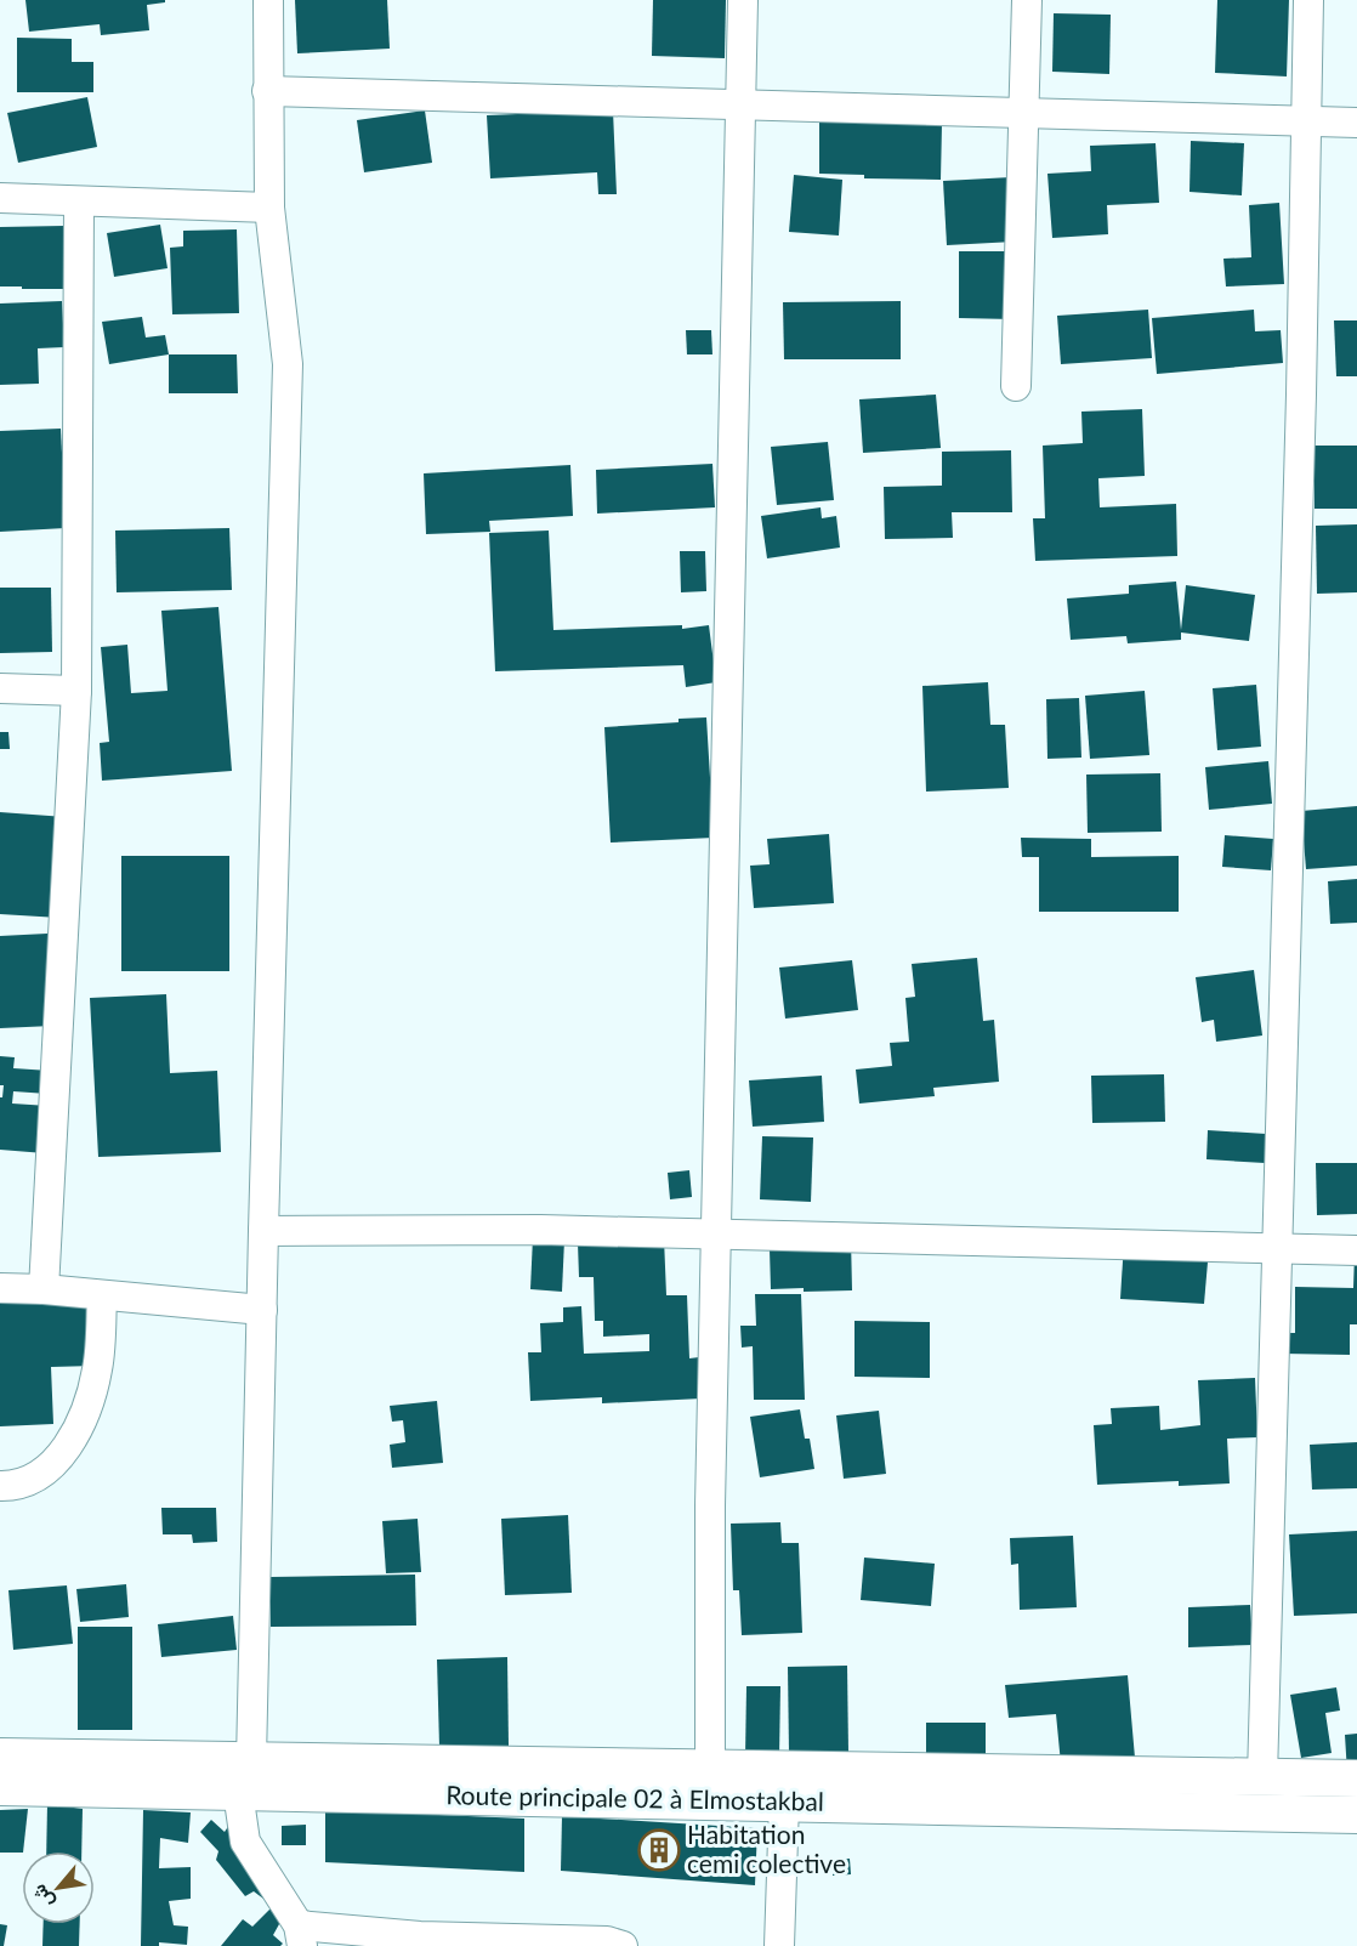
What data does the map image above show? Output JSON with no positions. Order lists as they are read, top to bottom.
{
  "streets": {
    "main road": ["Route principale 02 à Elmostakbal"]
  },
  "places": {
    "building": ["Habitation cemi colective"]
  },
  "north": "bottom left"
}
